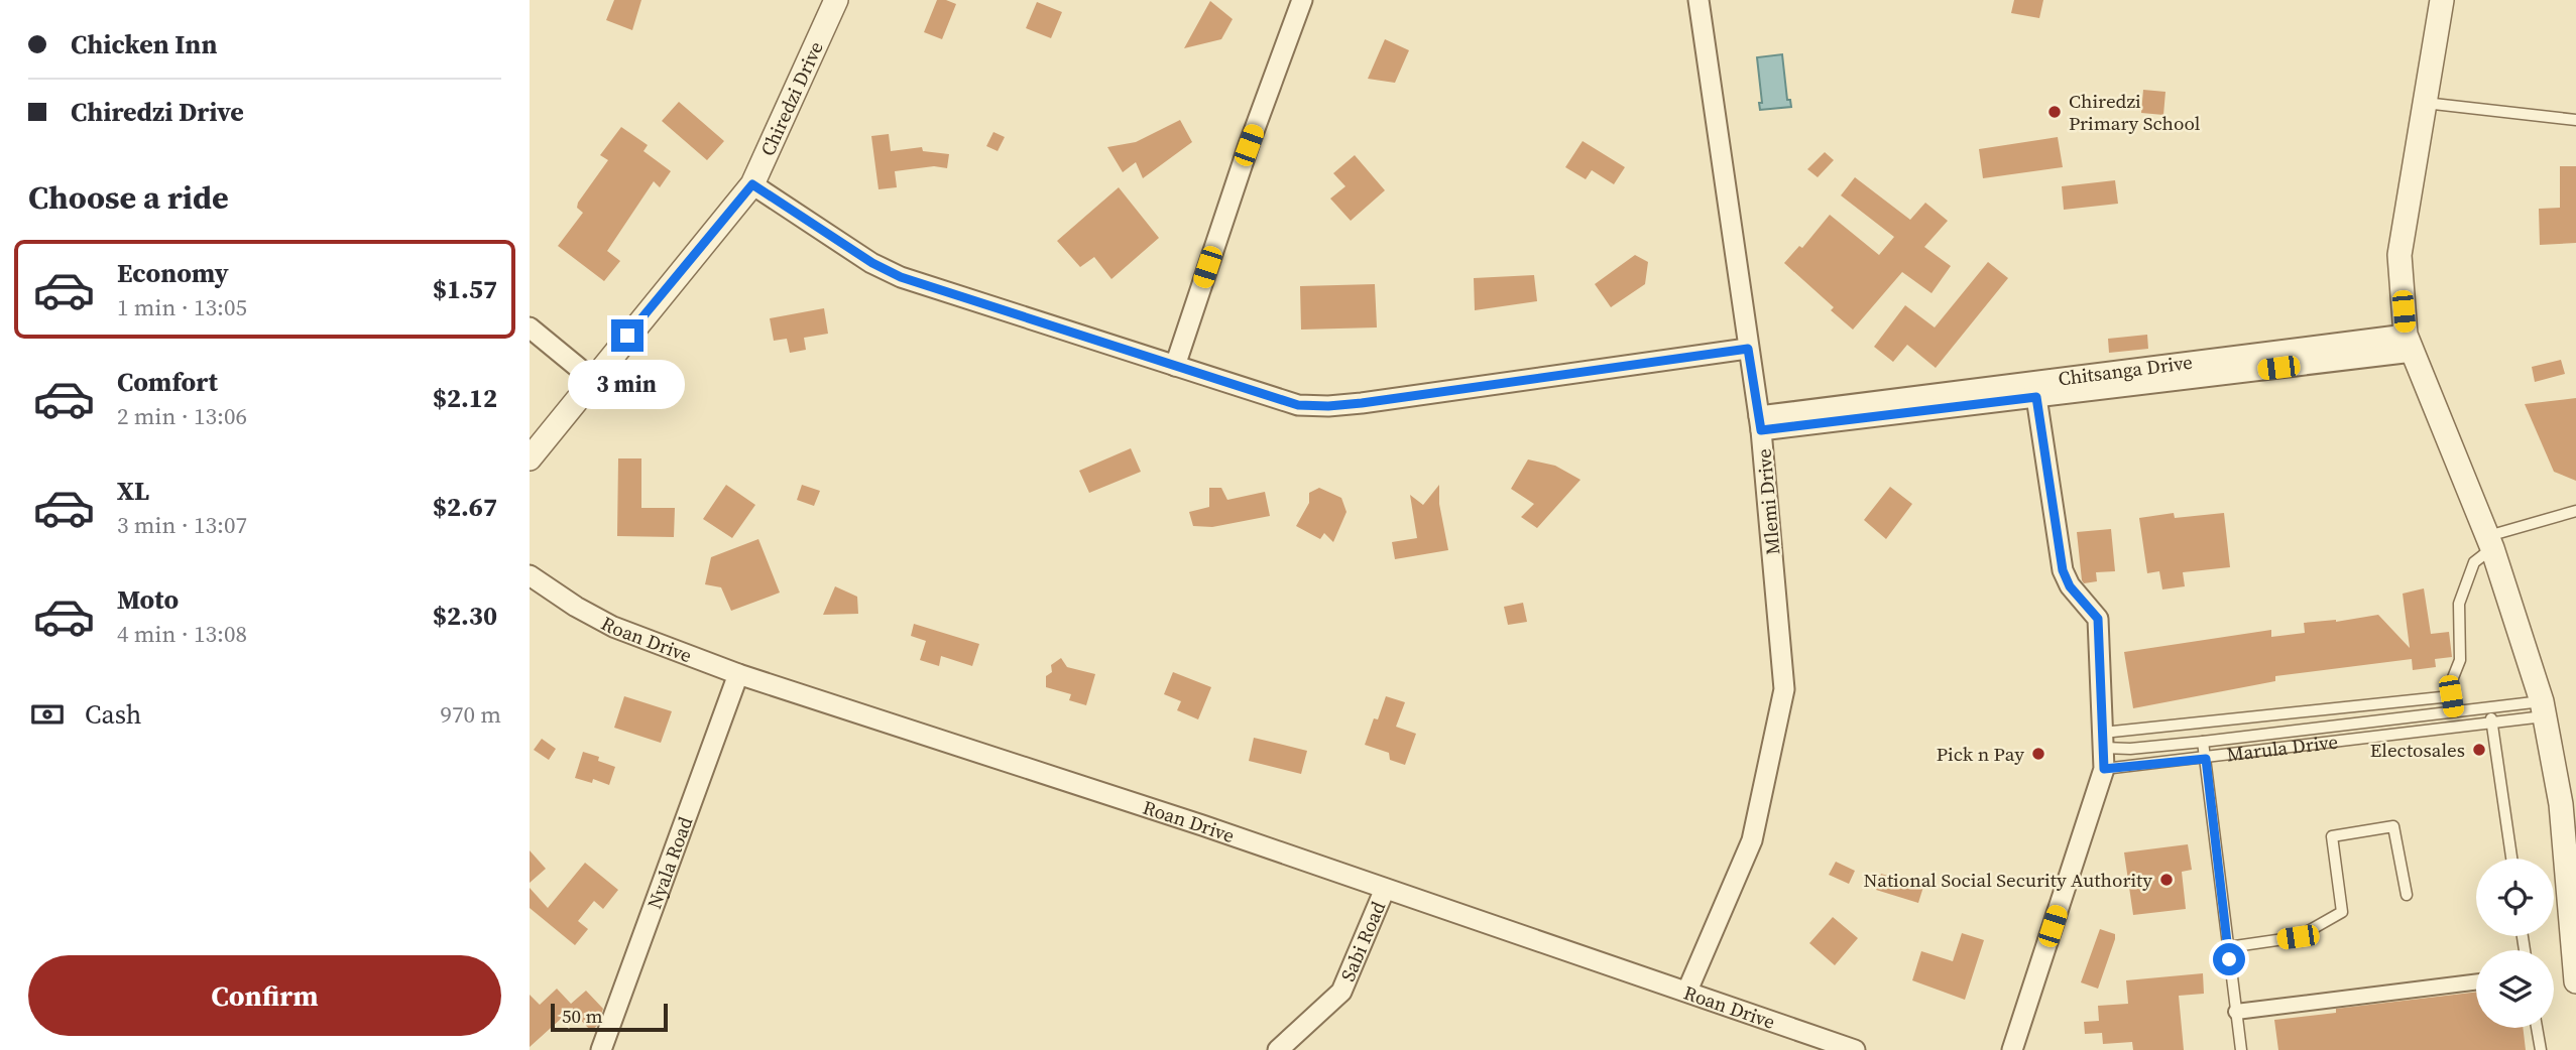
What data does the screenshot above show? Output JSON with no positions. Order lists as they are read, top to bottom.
{
  "streets": {
    "street": [
      "Chiredzi Drive",
      "Chitsanga Drive",
      "Mlemi Drive",
      "Roan Drive",
      "Nyala Road",
      "Sabi Road"
    ],
    "lane": ["Marula Drive"]
  },
  "crossings": [
    ["Chitsanga Drive", "Mlemi Drive"],
    ["Mlemi Drive", "Roan Drive"],
    ["Roan Drive", "Nyala Road"],
    ["Roan Drive", "Sabi Road"]
  ],
  "places": [
    "Chiredzi Primary School",
    "Electosales",
    "Pick n Pay",
    "National Social Security Authority"
  ],
  "scale_bar": "50 m",
  "page": {
    "banner": ["Chicken Inn", "Chiredzi Drive"],
    "heading": "Choose a ride",
    "list": [
      {
        "name": "Economy",
        "note": "1 min · 13:05",
        "value": "$1.57"
      },
      {
        "name": "Comfort",
        "note": "2 min · 13:06",
        "value": "$2.12"
      },
      {
        "name": "XL",
        "note": "3 min · 13:07",
        "value": "$2.67"
      },
      {
        "name": "Moto",
        "note": "4 min · 13:08",
        "value": "$2.30"
      }
    ],
    "bubble": "3 min",
    "pay": ["Cash", "970 m"],
    "buttons": "Confirm",
    "scale": "50 m"
  }
}
